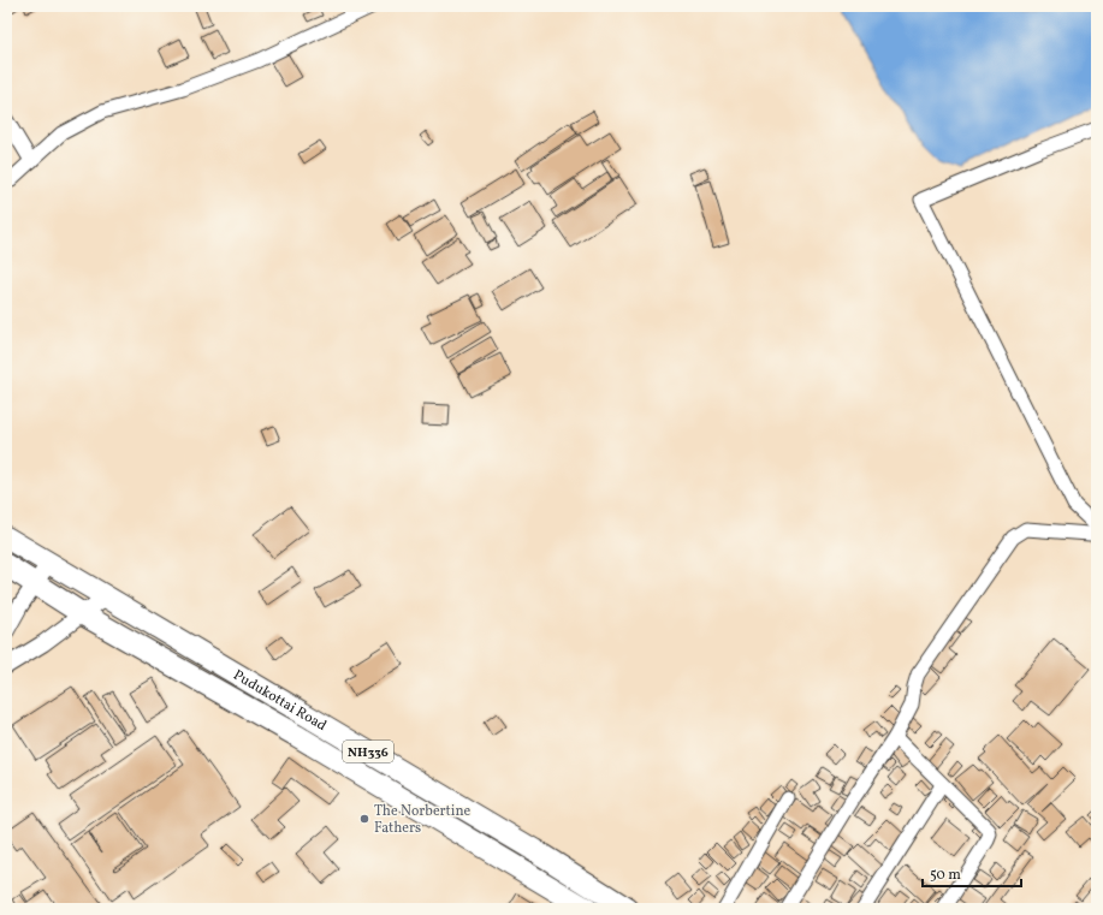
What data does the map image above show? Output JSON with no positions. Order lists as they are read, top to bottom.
{
  "streets": {
    "highway": ["Pudukottai Road", "NH336"]
  },
  "places": ["The Norbertine Fathers"],
  "scale_bar": "50 m"
}
